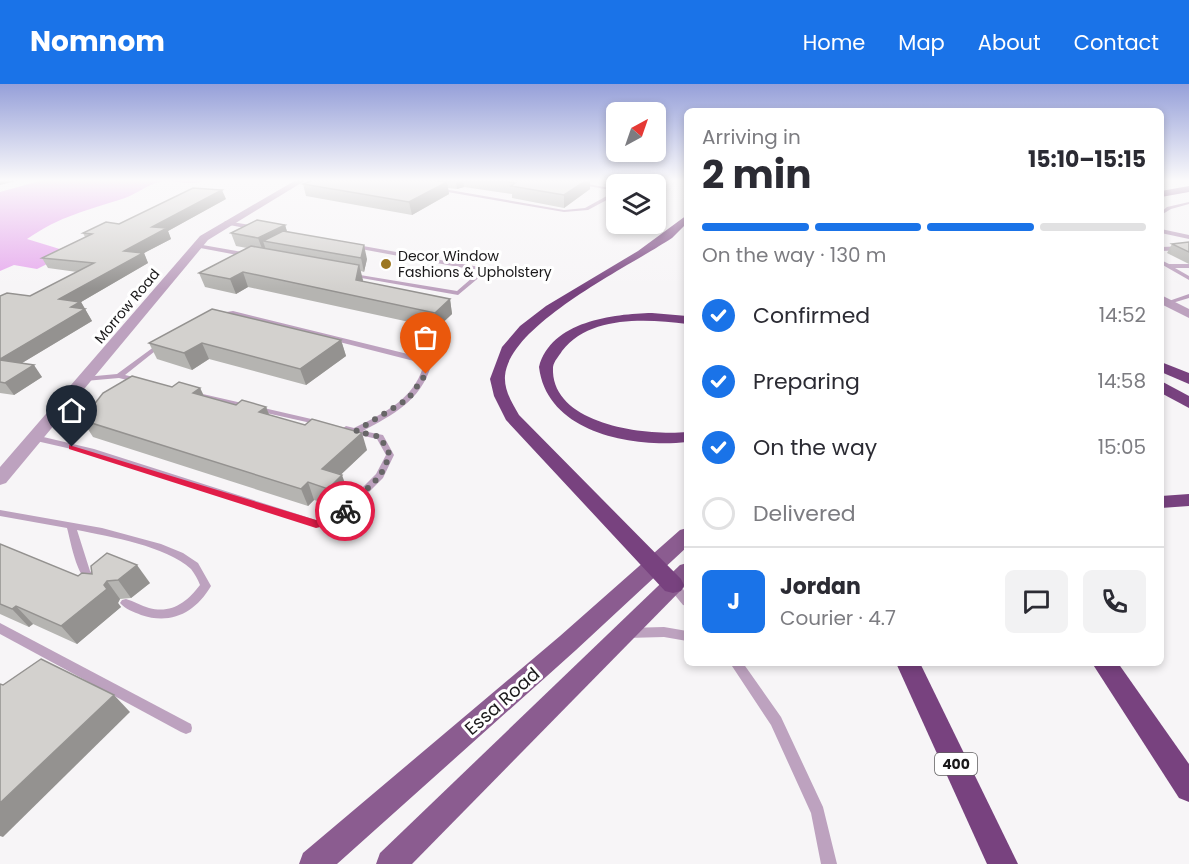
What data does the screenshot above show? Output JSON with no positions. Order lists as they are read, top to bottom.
{
  "streets": {
    "highway": ["400"],
    "main road": ["Essa Road"],
    "street": ["Morrow Road"]
  },
  "places": ["Decor Window Fashions & Upholstery"],
  "north": "top right",
  "page": {
    "header": "Nomnom",
    "nav": [
      "Home",
      "Map",
      "About",
      "Contact"
    ],
    "heading": ["2 min", "Arriving in", "15:10–15:15"],
    "panel": ["Jordan", "Courier · 4.7"],
    "bar": "On the way · 130 m",
    "list": [
      ["Confirmed", "14:52"],
      ["Preparing", "14:58"],
      ["On the way", "15:05"],
      "Delivered"
    ],
    "round": "J"
  }
}
